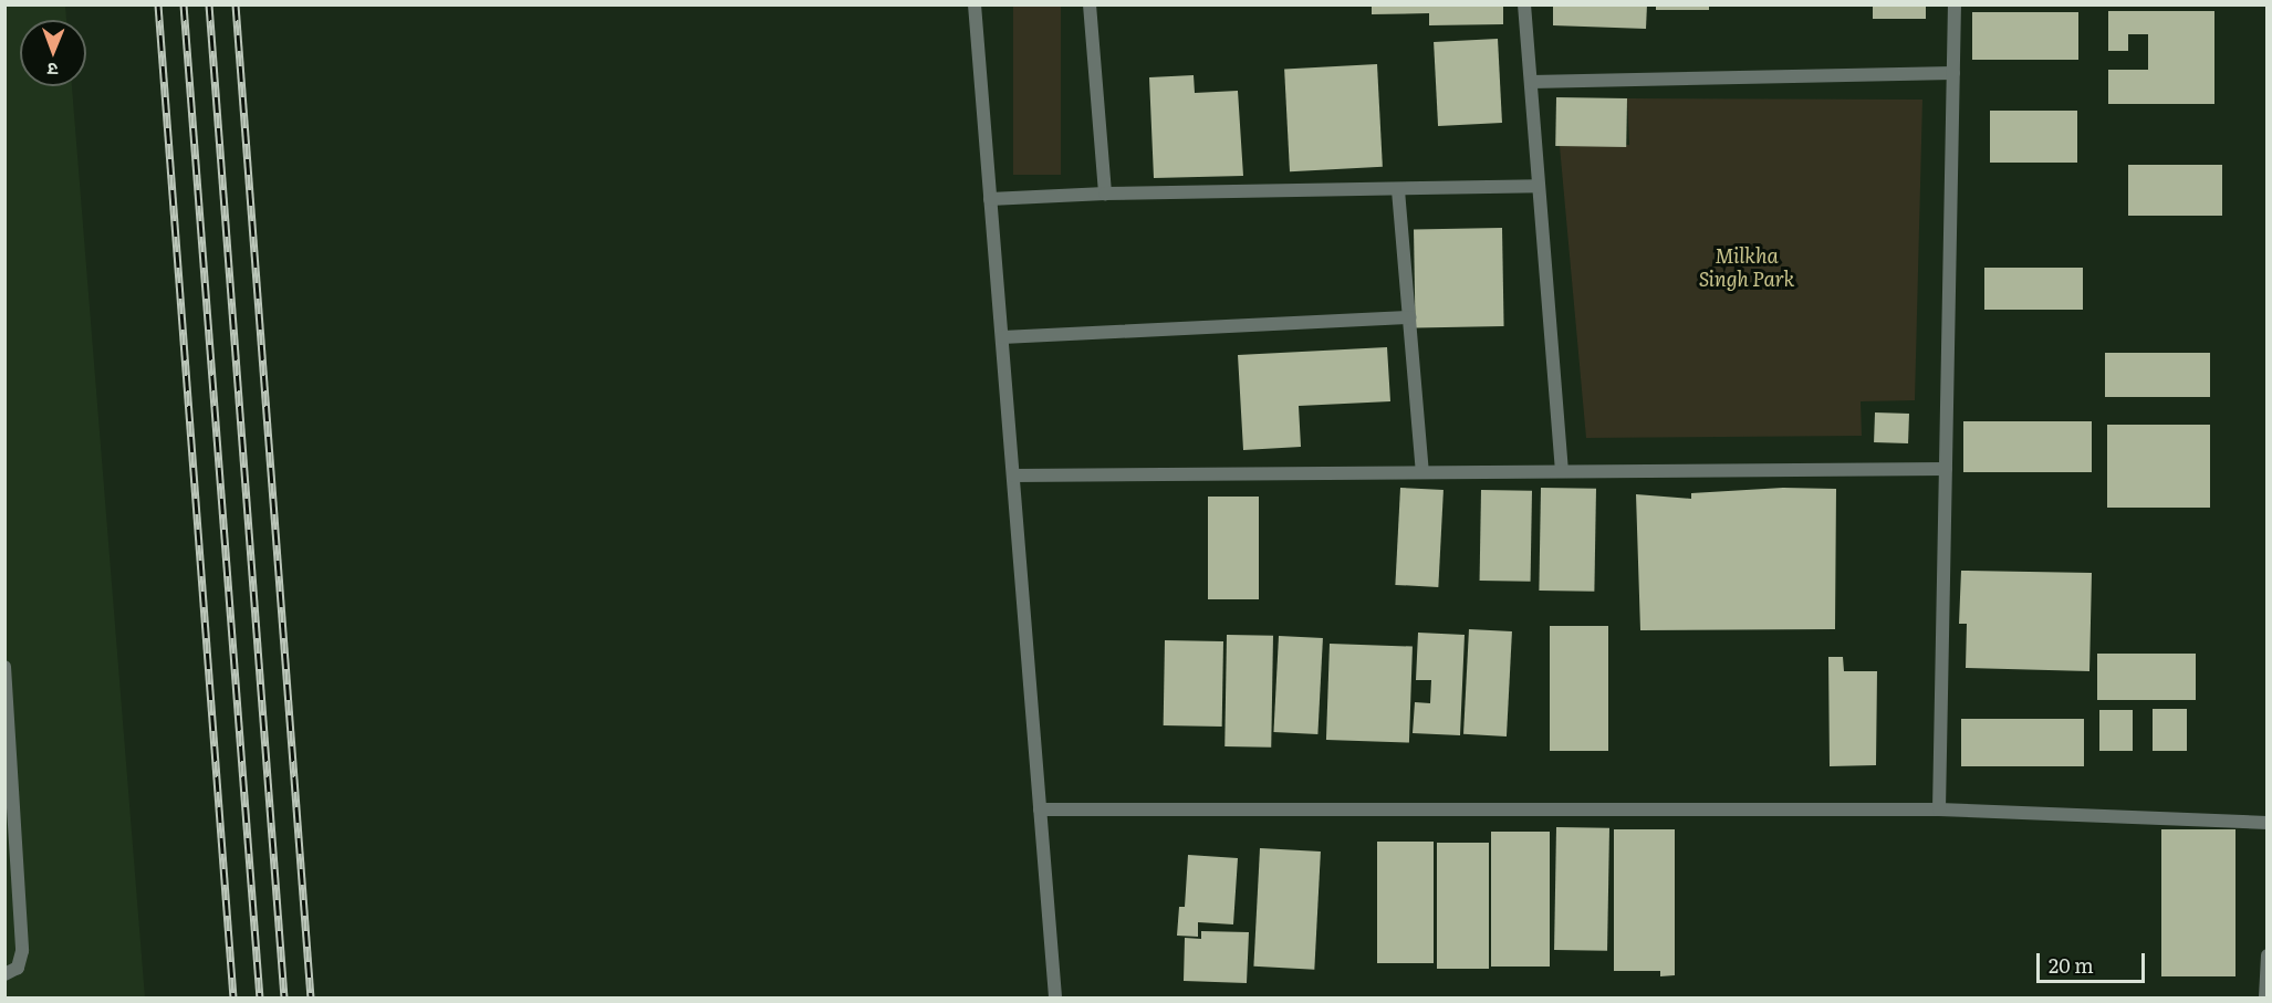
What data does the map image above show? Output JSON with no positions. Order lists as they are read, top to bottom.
{
  "parks": ["Milkha Singh Park"],
  "scale_bar": "20 m",
  "north": "bottom"
}
